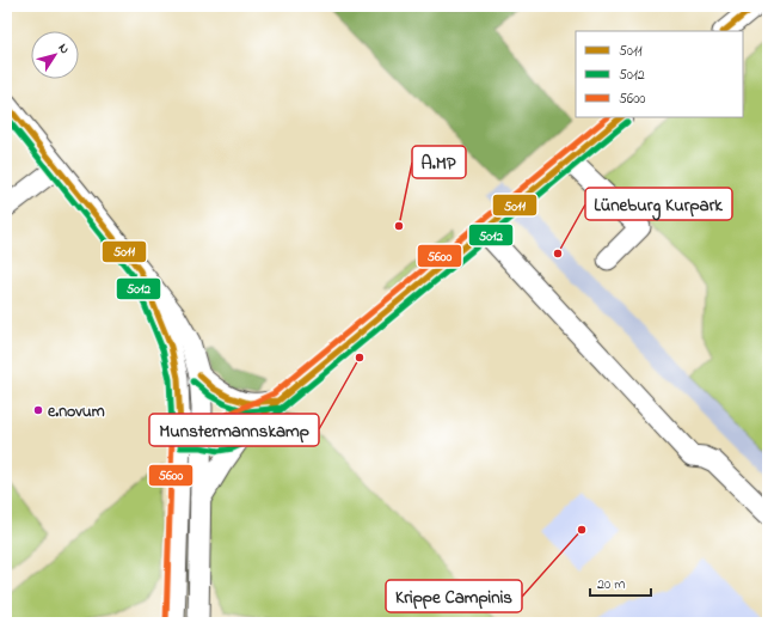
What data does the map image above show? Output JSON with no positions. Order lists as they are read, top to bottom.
{
  "places": [
    "A.MP",
    "Lüneburg Kurpark",
    "Munstermannskamp",
    "e.novum",
    "Krippe Campinis"
  ],
  "lines": ["transit line 5011", "transit line 5012", "transit line 5600"],
  "legend": ["5011", "5012", "5600"],
  "scale_bar": "20 m",
  "north": "top right"
}
